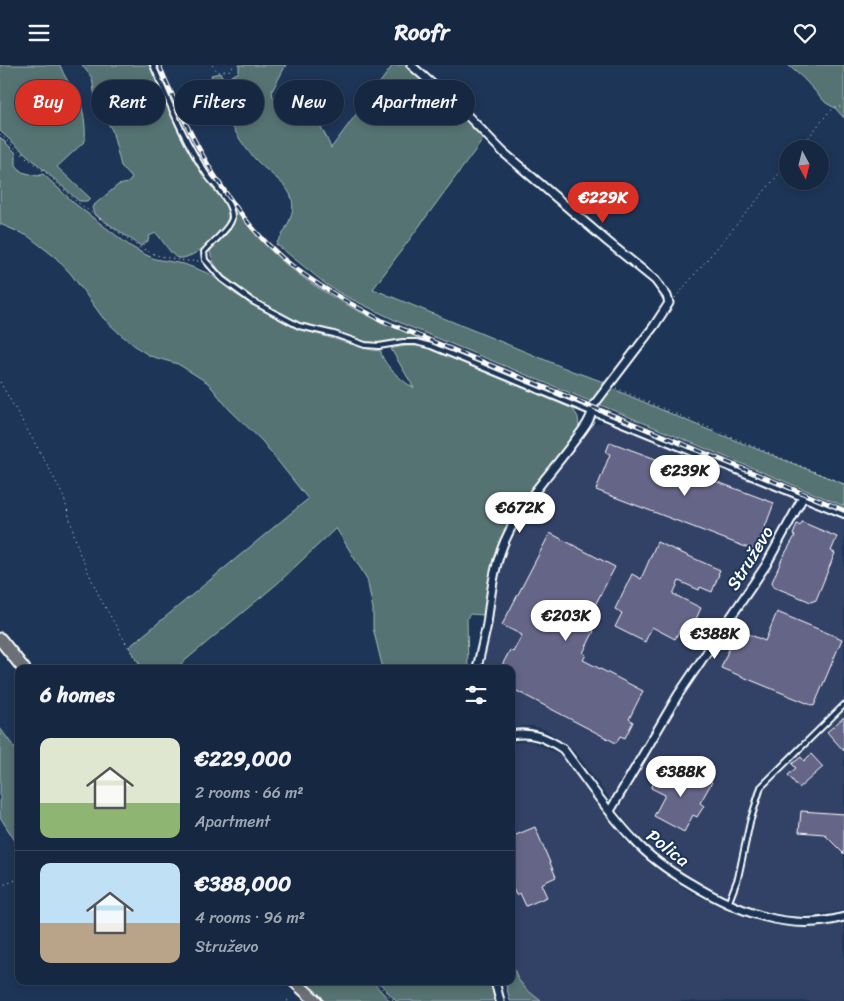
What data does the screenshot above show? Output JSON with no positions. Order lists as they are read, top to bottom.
{
  "streets": {
    "street": ["Struževo", "Polica"]
  },
  "crossings": [
    ["Struževo", "Polica"]
  ],
  "north": "bottom",
  "page": {
    "header": "Roofr",
    "chip": [
      "Buy",
      "Rent",
      "Filters",
      "New",
      "Apartment"
    ],
    "price": [
      "€229K",
      "€239K",
      "€672K",
      "€203K",
      "€388K",
      "€388K"
    ],
    "heading": "6 homes",
    "list": [
      {
        "name": "€229,000",
        "note": "2 rooms · 66 m² · Apartment"
      },
      {
        "name": "€388,000",
        "note": "4 rooms · 96 m² · Struževo"
      }
    ]
  }
}
